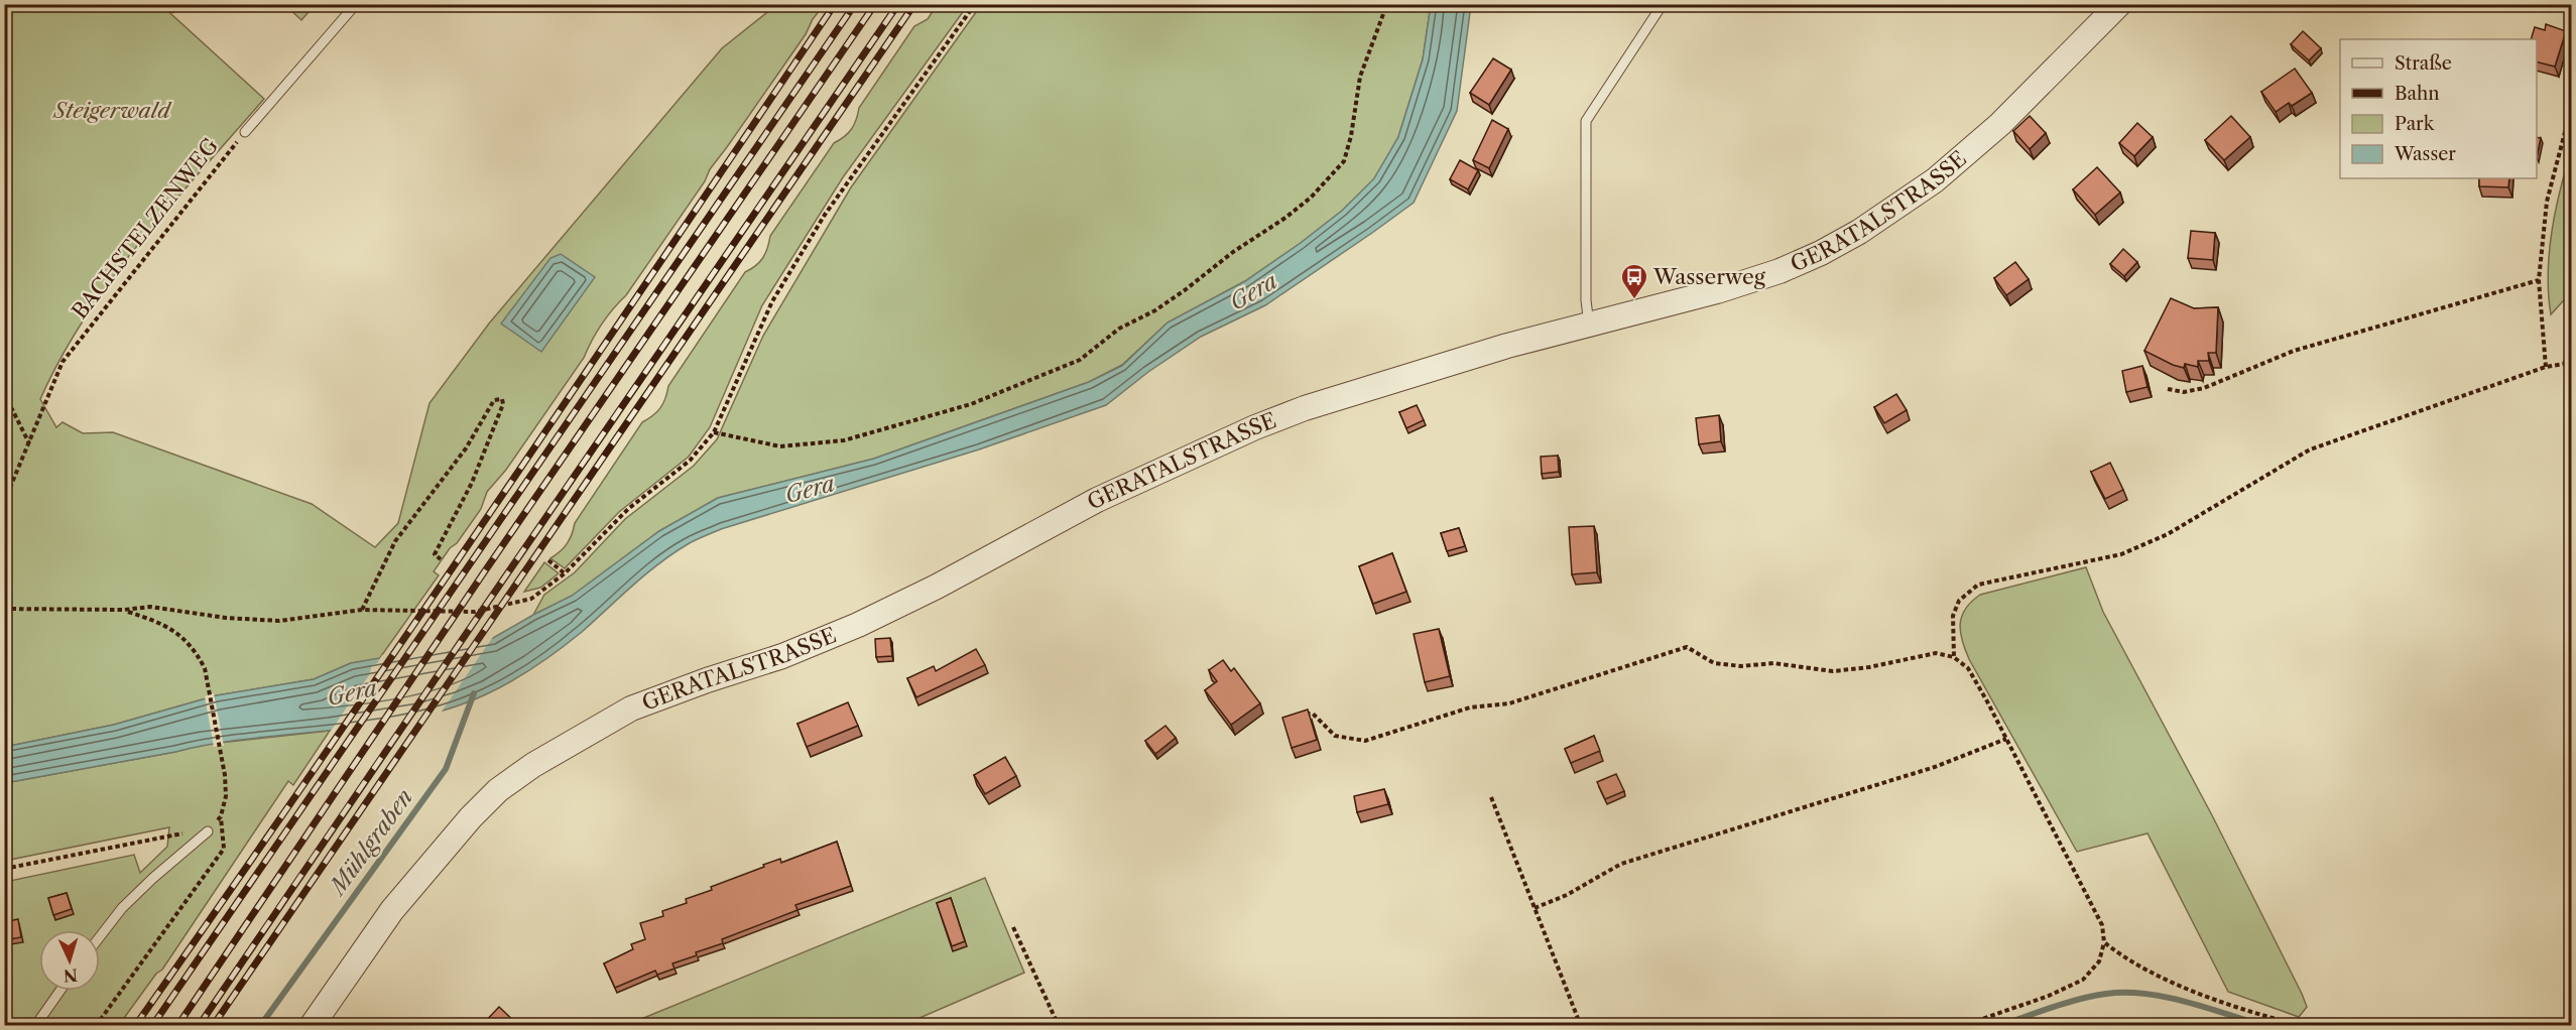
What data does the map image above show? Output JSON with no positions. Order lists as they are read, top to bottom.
{
  "streets": {
    "street": ["GERATALSTRASSE"],
    "lane": ["BACHSTELZENWEG"]
  },
  "water": ["Gera", "Mühlgraben"],
  "parks": ["Steigerwald"],
  "places": {
    "bus stop": ["Wasserweg"]
  },
  "legend": [
    "Straße",
    "Bahn",
    "Park",
    "Wasser"
  ],
  "north": "bottom"
}
